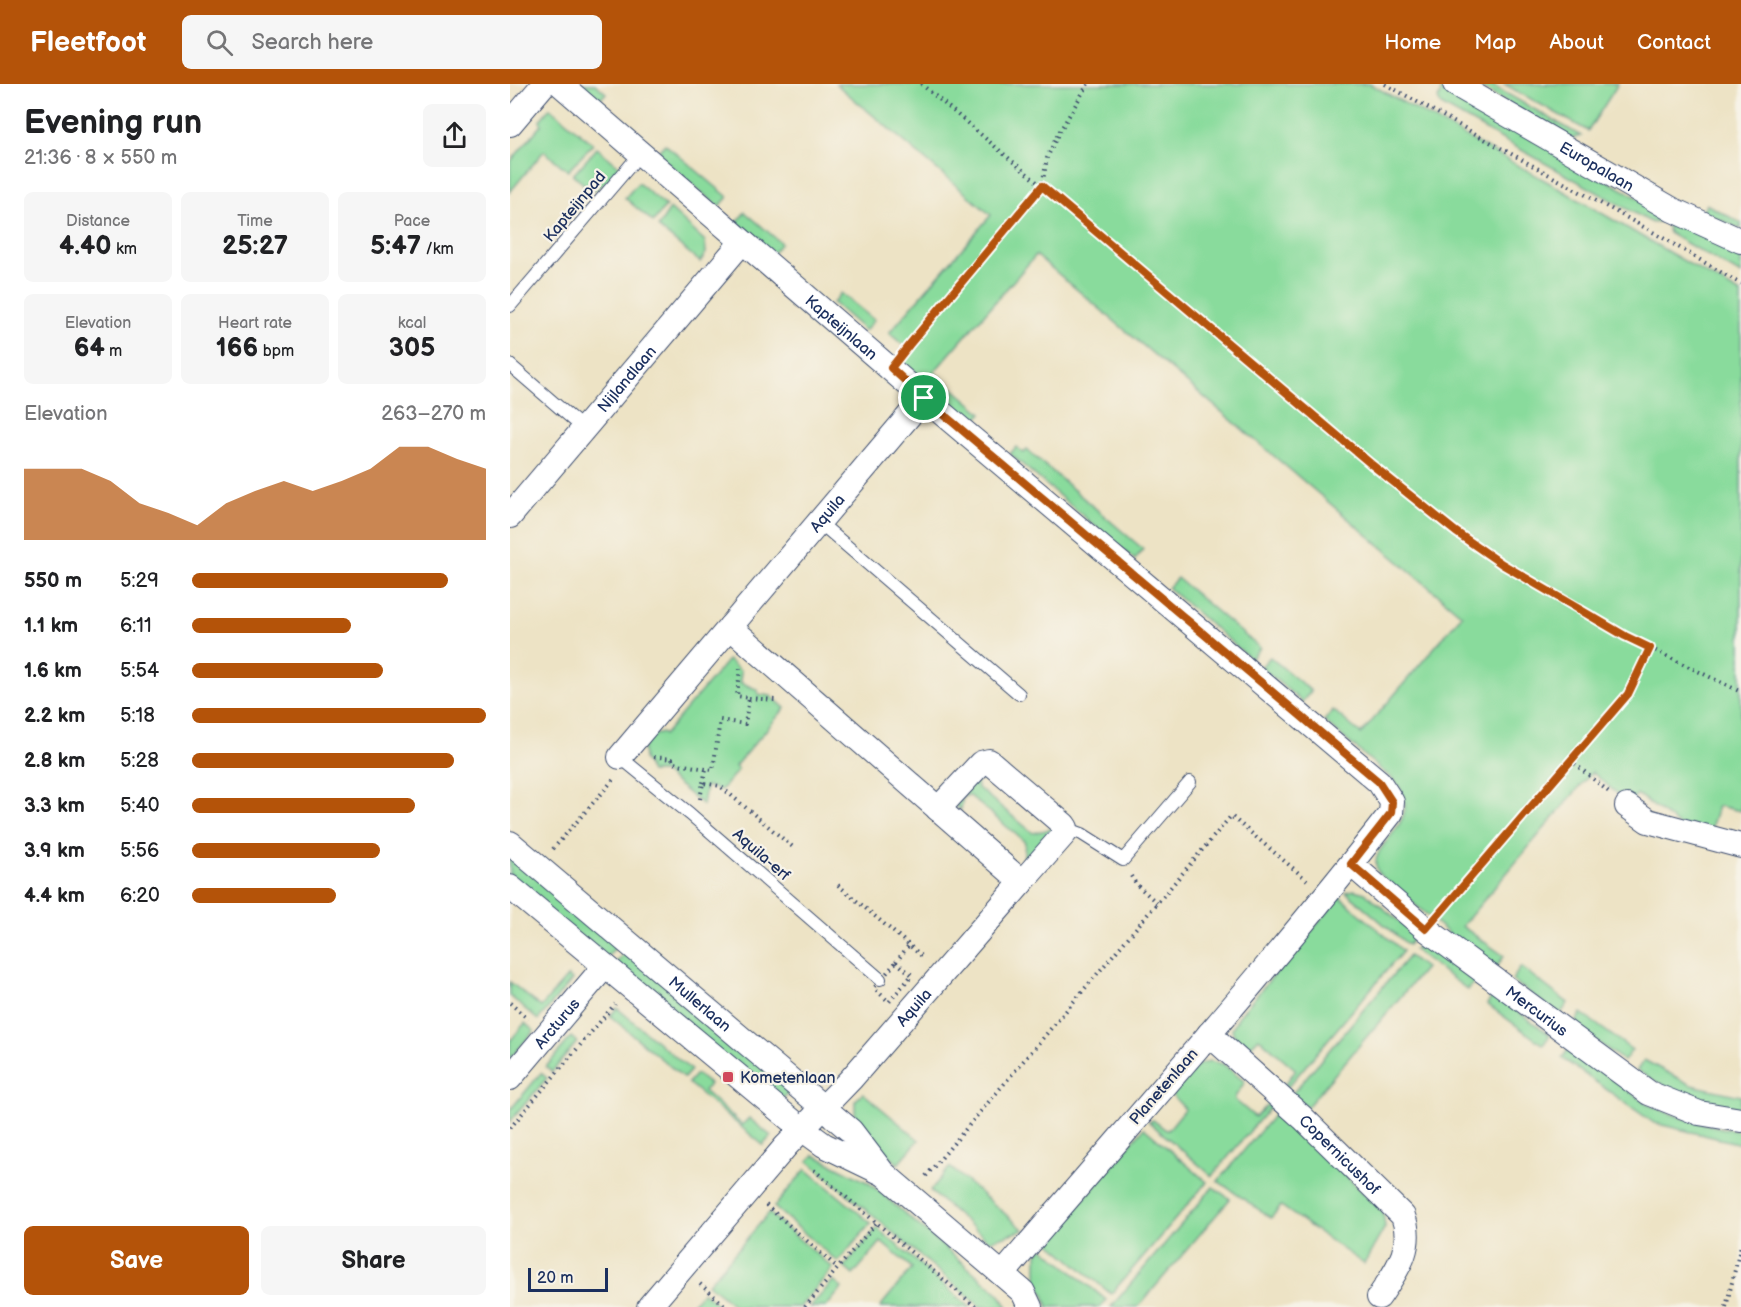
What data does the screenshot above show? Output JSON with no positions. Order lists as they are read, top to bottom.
{
  "streets": {
    "street": [
      "Europalaan",
      "Kapteijnlaan",
      "Nijlandlaan",
      "Aquila",
      "Mullerlaan",
      "Mercurius",
      "Arcturus",
      "Planetenlaan",
      "Copernicushof"
    ],
    "lane": ["Kapteijnpad", "Aquila-erf"]
  },
  "crossings": [
    ["Kapteijnpad", "Kapteijnlaan"],
    ["Kapteijnlaan", "Nijlandlaan"],
    ["Kapteijnlaan", "Aquila"],
    ["Kapteijnlaan", "Mercurius"],
    ["Kapteijnlaan", "Planetenlaan"],
    ["Aquila", "Aquila-erf"],
    ["Aquila", "Mullerlaan"],
    ["Mullerlaan", "Arcturus"],
    ["Mullerlaan", "Planetenlaan"],
    ["Mercurius", "Planetenlaan"],
    ["Planetenlaan", "Copernicushof"]
  ],
  "places": {
    "transit": ["Kometenlaan"]
  },
  "scale_bar": "20 m",
  "page": {
    "header": "Fleetfoot",
    "search": "Search here",
    "nav": [
      "Home",
      "Map",
      "About",
      "Contact"
    ],
    "heading": ["Evening run", "21:36 · 8 × 550 m"],
    "stats": [
      ["Distance", "4.40 km"],
      ["Time", "25:27"],
      ["Pace", "5:47 /km"],
      ["Elevation", "64 m"],
      ["Heart rate", "166 bpm"],
      ["kcal", "305"]
    ],
    "chart": ["Elevation", "263–270 m"],
    "list": [
      {
        "name": "550 m",
        "note": "5:29"
      },
      {
        "name": "1.1 km",
        "note": "6:11"
      },
      {
        "name": "1.6 km",
        "note": "5:54"
      },
      {
        "name": "2.2 km",
        "note": "5:18"
      },
      {
        "name": "2.8 km",
        "note": "5:28"
      },
      {
        "name": "3.3 km",
        "note": "5:40"
      },
      {
        "name": "3.9 km",
        "note": "5:56"
      },
      {
        "name": "4.4 km",
        "note": "6:20"
      }
    ],
    "buttons": ["Save", "Share"],
    "scale": "20 m"
  }
}
